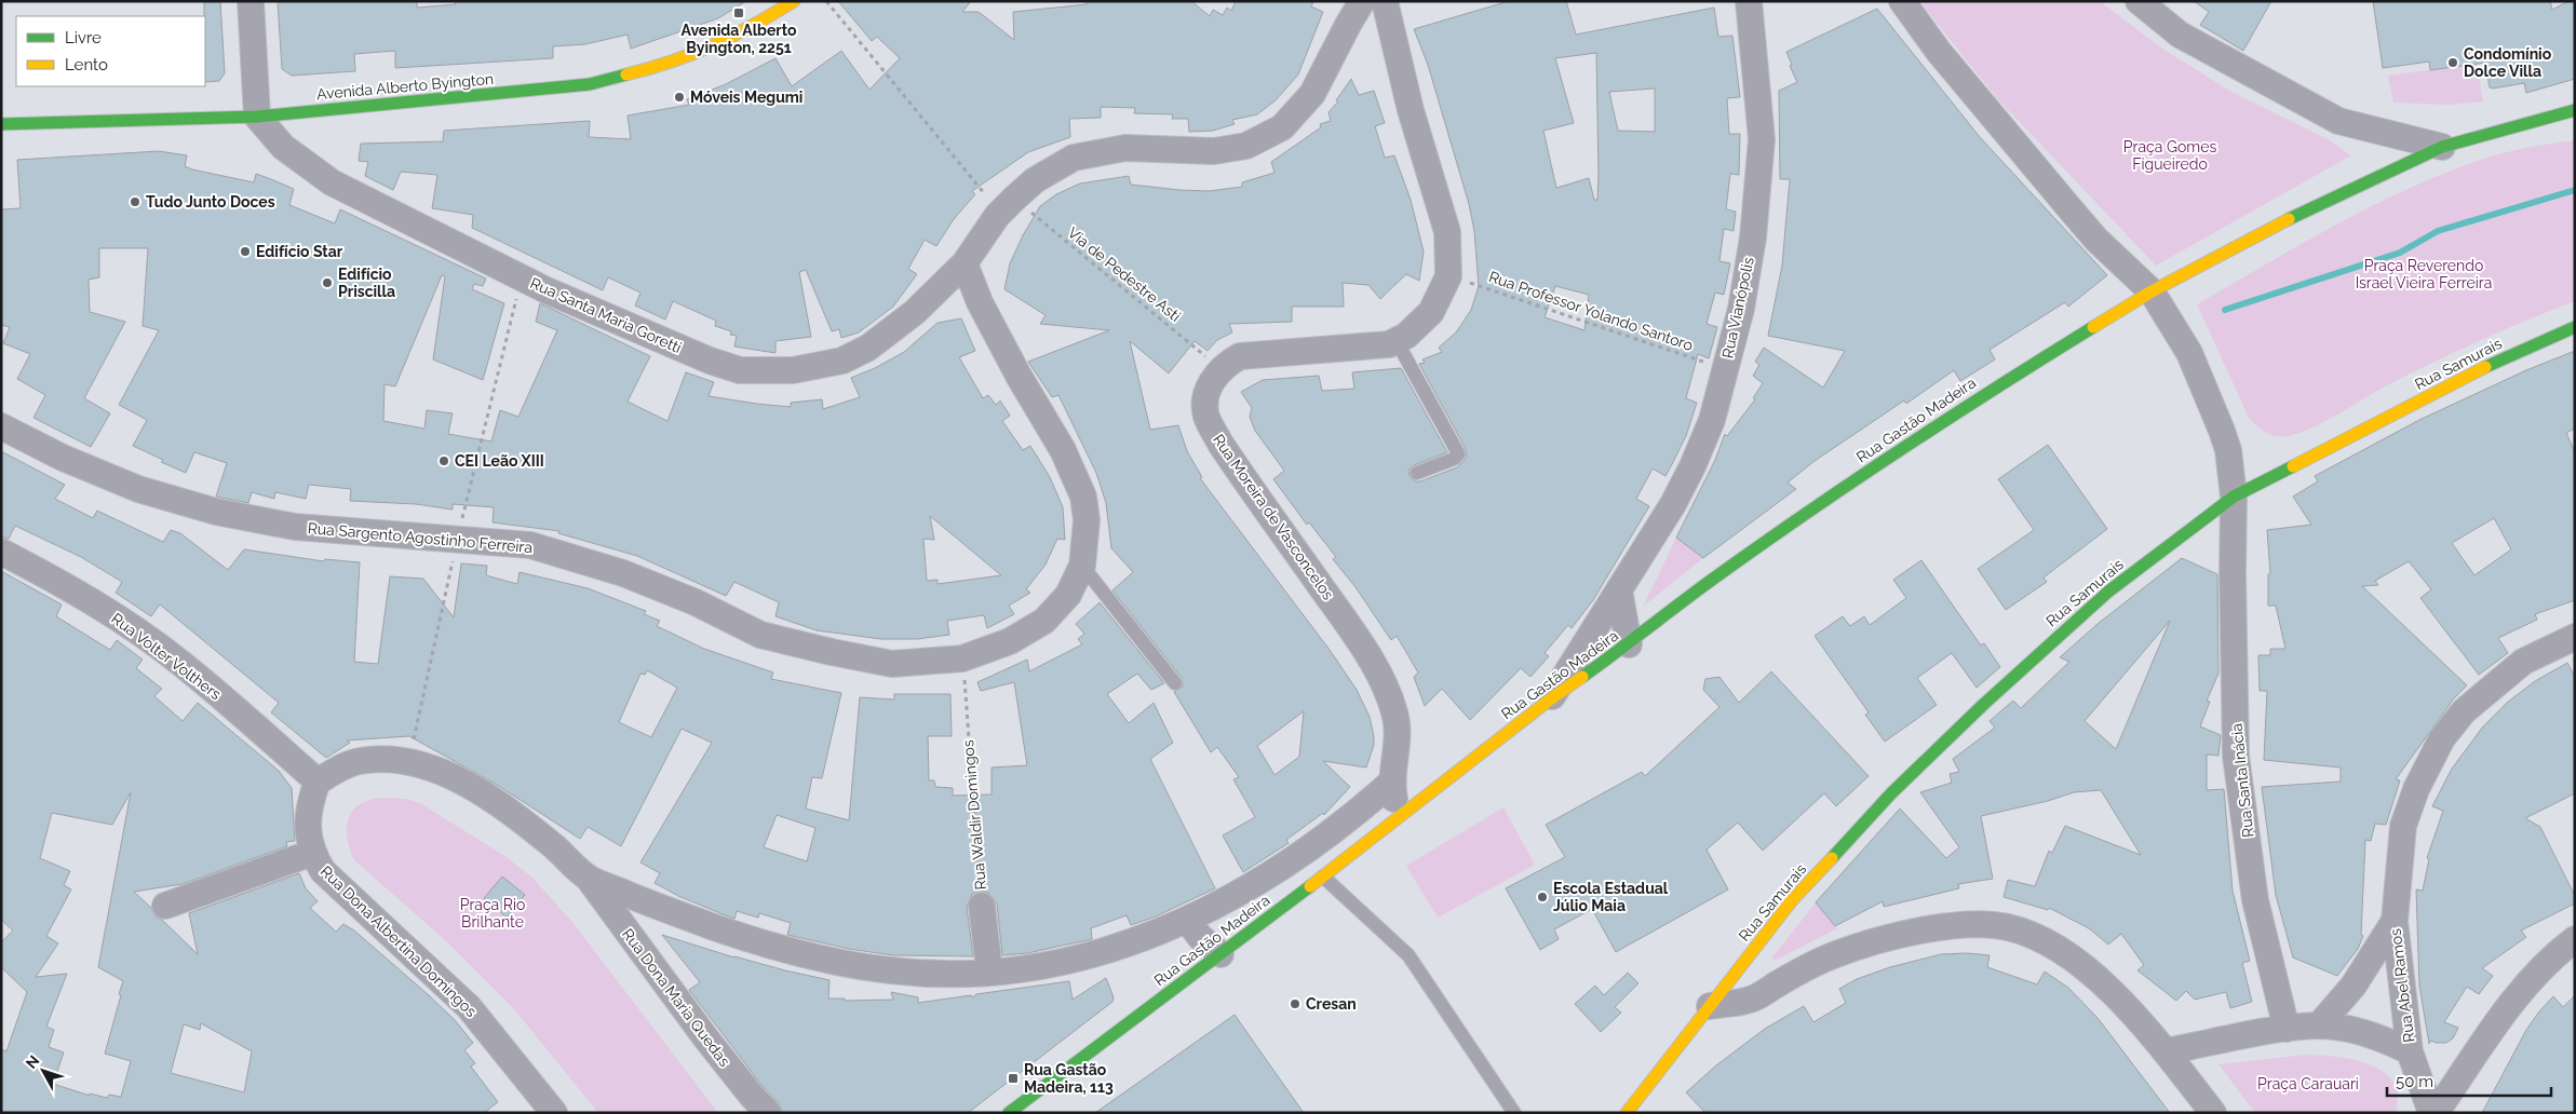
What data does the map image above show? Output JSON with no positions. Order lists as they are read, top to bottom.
{
  "streets": {
    "street": [
      "Avenida Alberto Byington",
      "Rua Vianópolis",
      "Rua Santa Maria Goretti",
      "Rua Samurais",
      "Rua Gastão Madeira",
      "Rua Moreira de Vasconcelos",
      "Rua Sargento Agostinho Ferreira",
      "Rua Volter Volthers",
      "Rua Santa Inácia",
      "Rua Waldir Domingos",
      "Rua Dona Albertina Domingos",
      "Rua Abel Ramos",
      "Rua Dona Maria Quedas"
    ],
    "path": ["Via de Pedestre Asti", "Rua Professor Yolando Santoro"]
  },
  "crossings": [
    ["Avenida Alberto Byington", "Rua Santa Maria Goretti"],
    ["Via de Pedestre Asti", "Rua Santa Maria Goretti"],
    ["Via de Pedestre Asti", "Rua Moreira de Vasconcelos"],
    ["Rua Vianópolis", "Rua Professor Yolando Santoro"],
    ["Rua Vianópolis", "Rua Gastão Madeira"],
    ["Rua Santa Maria Goretti", "Rua Sargento Agostinho Ferreira"],
    ["Rua Samurais", "Rua Santa Inácia"],
    ["Rua Gastão Madeira", "Rua Moreira de Vasconcelos"],
    ["Rua Gastão Madeira", "Rua Santa Inácia"],
    ["Rua Sargento Agostinho Ferreira", "Rua Waldir Domingos"],
    ["Rua Volter Volthers", "Rua Dona Albertina Domingos"]
  ],
  "parks": [
    "Praça Gomes Figueiredo",
    "Praça Reverendo Israel Vieira Ferreira",
    "Praça Rio Brilhante",
    "Praça Carauari"
  ],
  "places": {
    "transit": ["Avenida Alberto Byington, 2251", "Rua Gastão Madeira, 113"],
    "other": [
      "Condomínio Dolce Villa",
      "Móveis Megumi",
      "Tudo Junto Doces",
      "Edifício Star",
      "Edifício Priscilla",
      "CEI Leão XIII",
      "Escola Estadual Júlio Maia",
      "Cresan"
    ]
  },
  "legend": ["Livre", "Lento"],
  "scale_bar": "50 m",
  "north": "top left"
}
